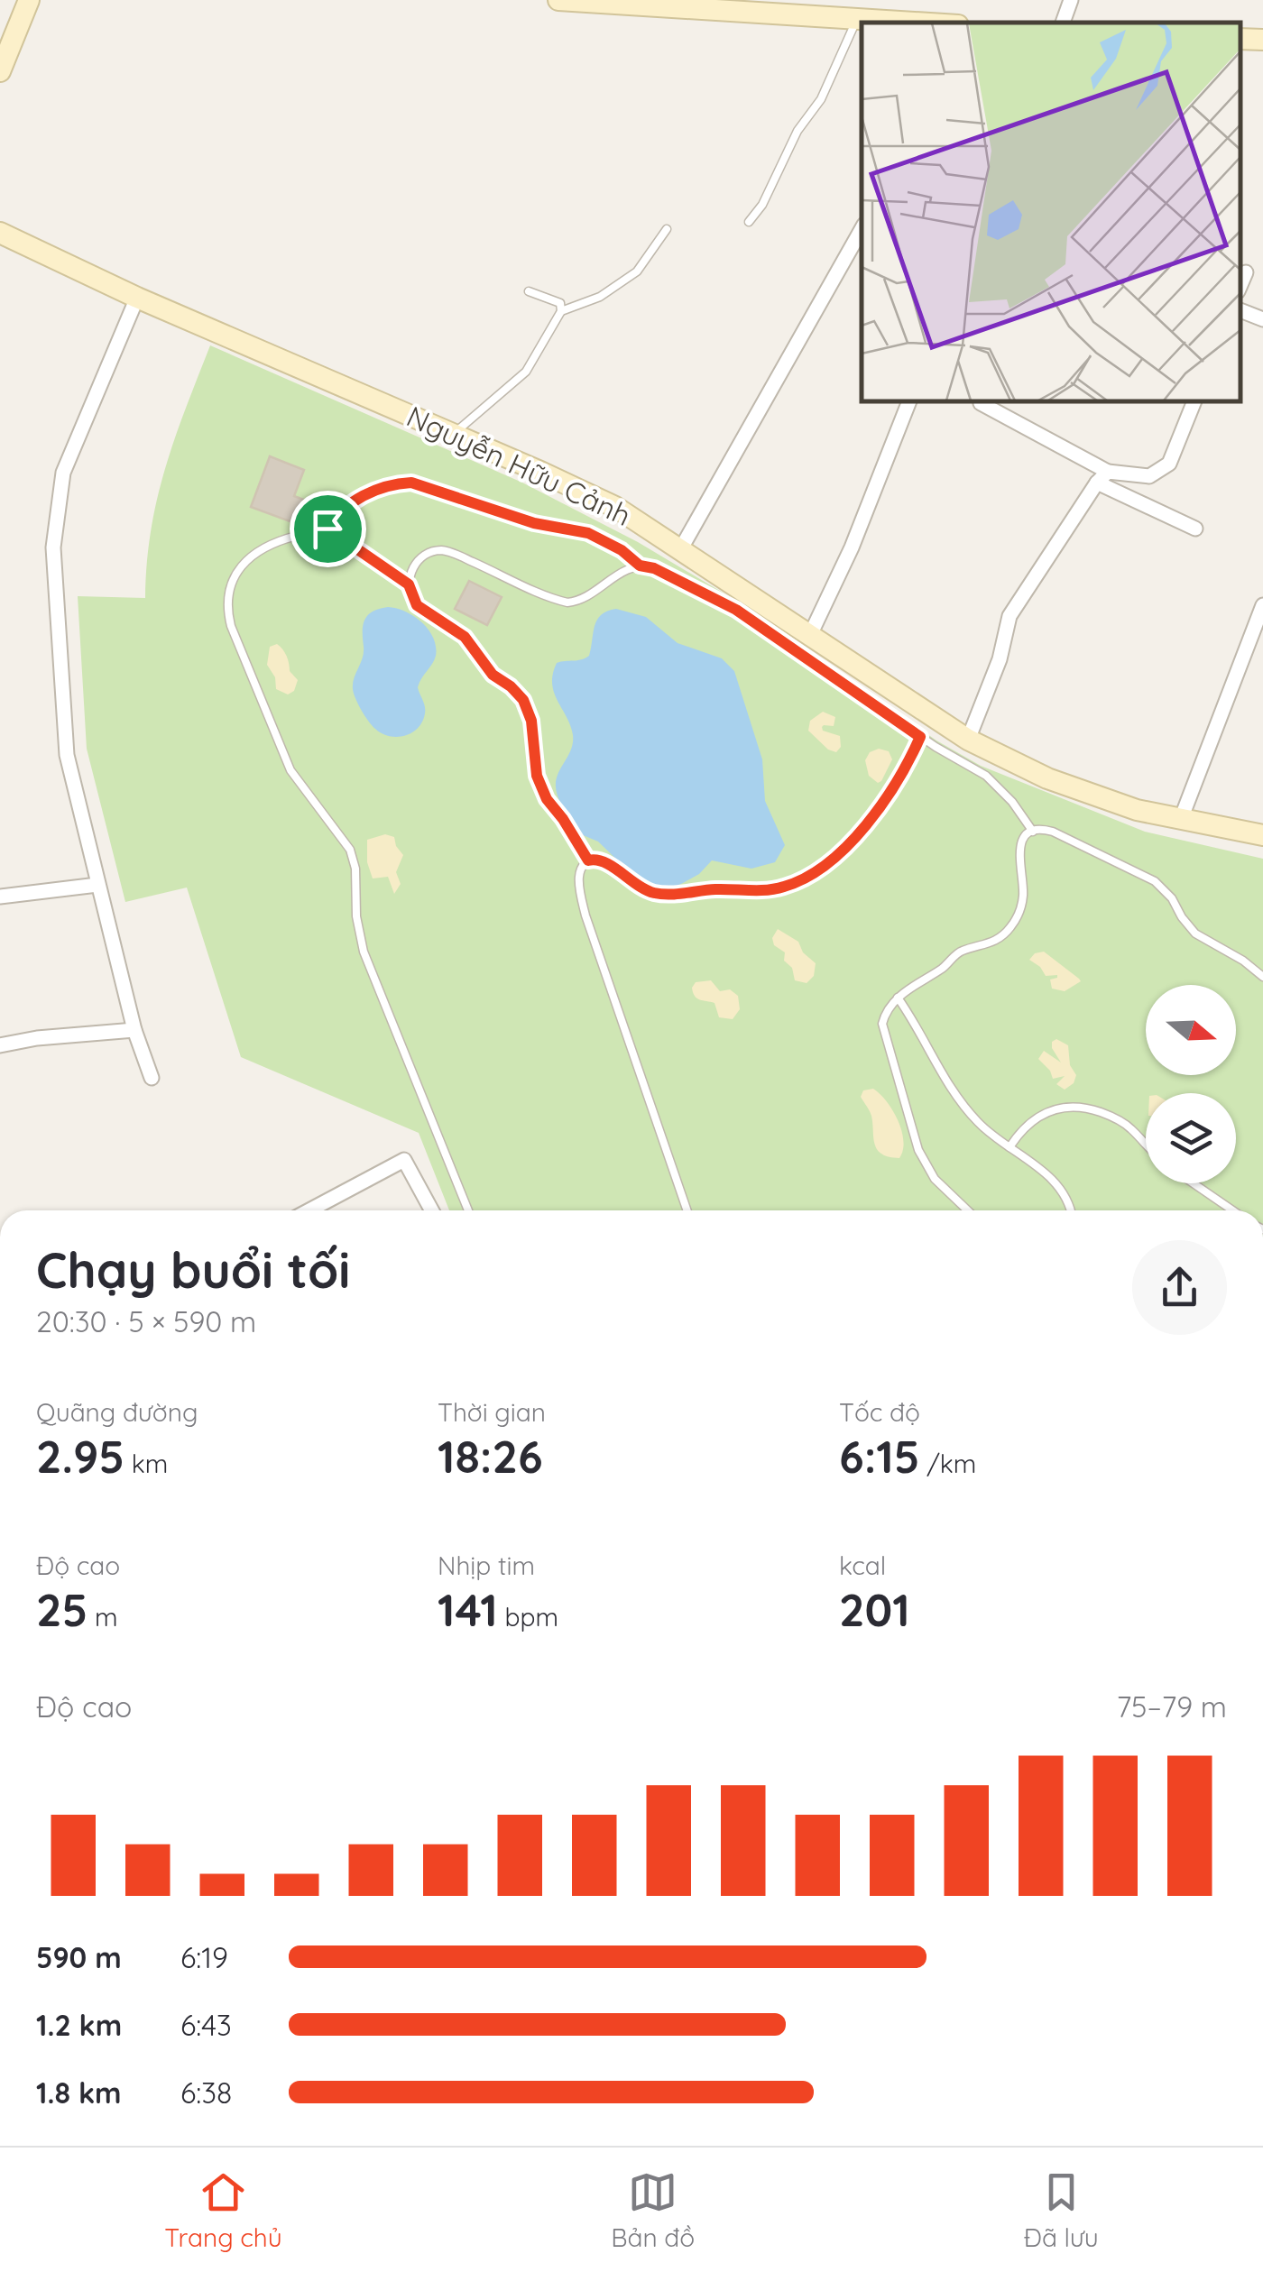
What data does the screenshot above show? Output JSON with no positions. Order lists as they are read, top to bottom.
{
  "streets": {
    "street": ["Nguyễn Hữu Cảnh"]
  },
  "north": "right",
  "page": {
    "heading": ["Chạy buổi tối", "20:30 · 5 × 590 m"],
    "stats": [
      ["Quãng đường", "2.95 km"],
      ["Thời gian", "18:26"],
      ["Tốc độ", "6:15 /km"],
      ["Độ cao", "25 m"],
      ["Nhịp tim", "141 bpm"],
      ["kcal", "201"]
    ],
    "chart": ["Độ cao", "75–79 m"],
    "list": [
      {
        "name": "590 m",
        "note": "6:19"
      },
      {
        "name": "1.2 km",
        "note": "6:43"
      },
      {
        "name": "1.8 km",
        "note": "6:38"
      }
    ],
    "tabs": ["Trang chủ", "Bản đồ", "Đã lưu"]
  }
}
